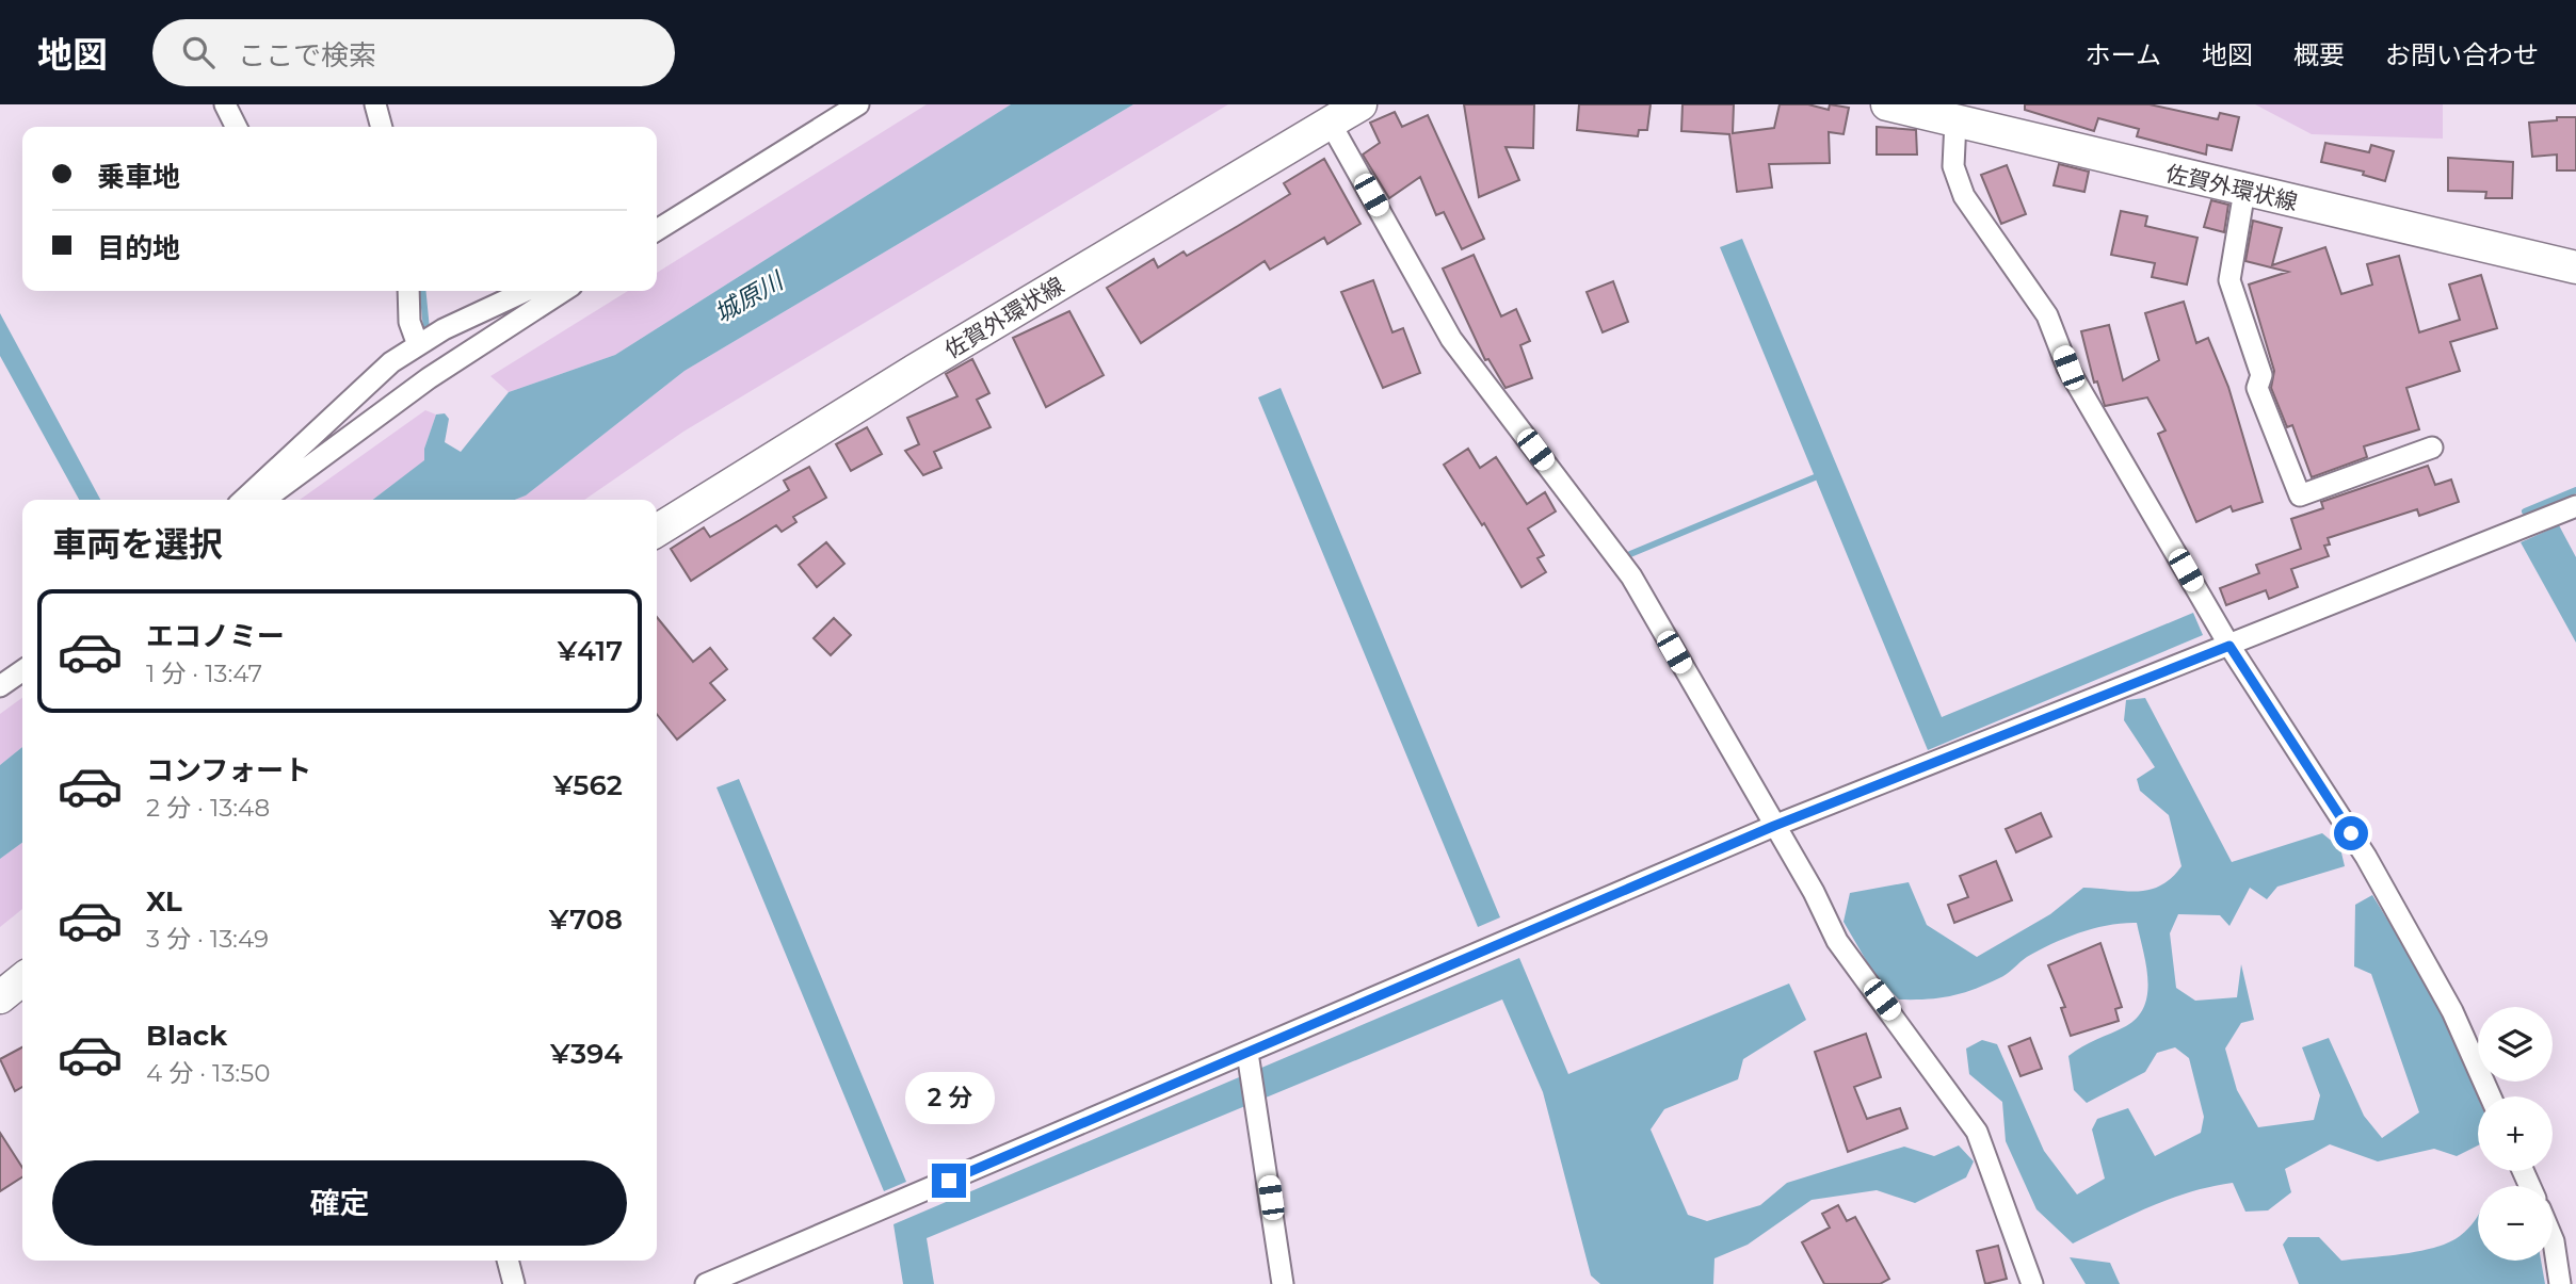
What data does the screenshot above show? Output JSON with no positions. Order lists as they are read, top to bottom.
{
  "streets": {
    "main road": ["佐賀外環状線"]
  },
  "water": ["城原川"],
  "page": {
    "header": "地図",
    "search": "ここで検索",
    "nav": [
      "ホーム",
      "地図",
      "概要",
      "お問い合わせ"
    ],
    "banner": ["乗車地", "目的地"],
    "heading": "車両を選択",
    "list": [
      {
        "name": "エコノミー",
        "note": "1 分 · 13:47",
        "value": "¥417"
      },
      {
        "name": "コンフォート",
        "note": "2 分 · 13:48",
        "value": "¥562"
      },
      {
        "name": "XL",
        "note": "3 分 · 13:49",
        "value": "¥708"
      },
      {
        "name": "Black",
        "note": "4 分 · 13:50",
        "value": "¥394"
      }
    ],
    "map_buttons": ["+", "−"],
    "bubble": "2 分",
    "buttons": "確定"
  }
}
